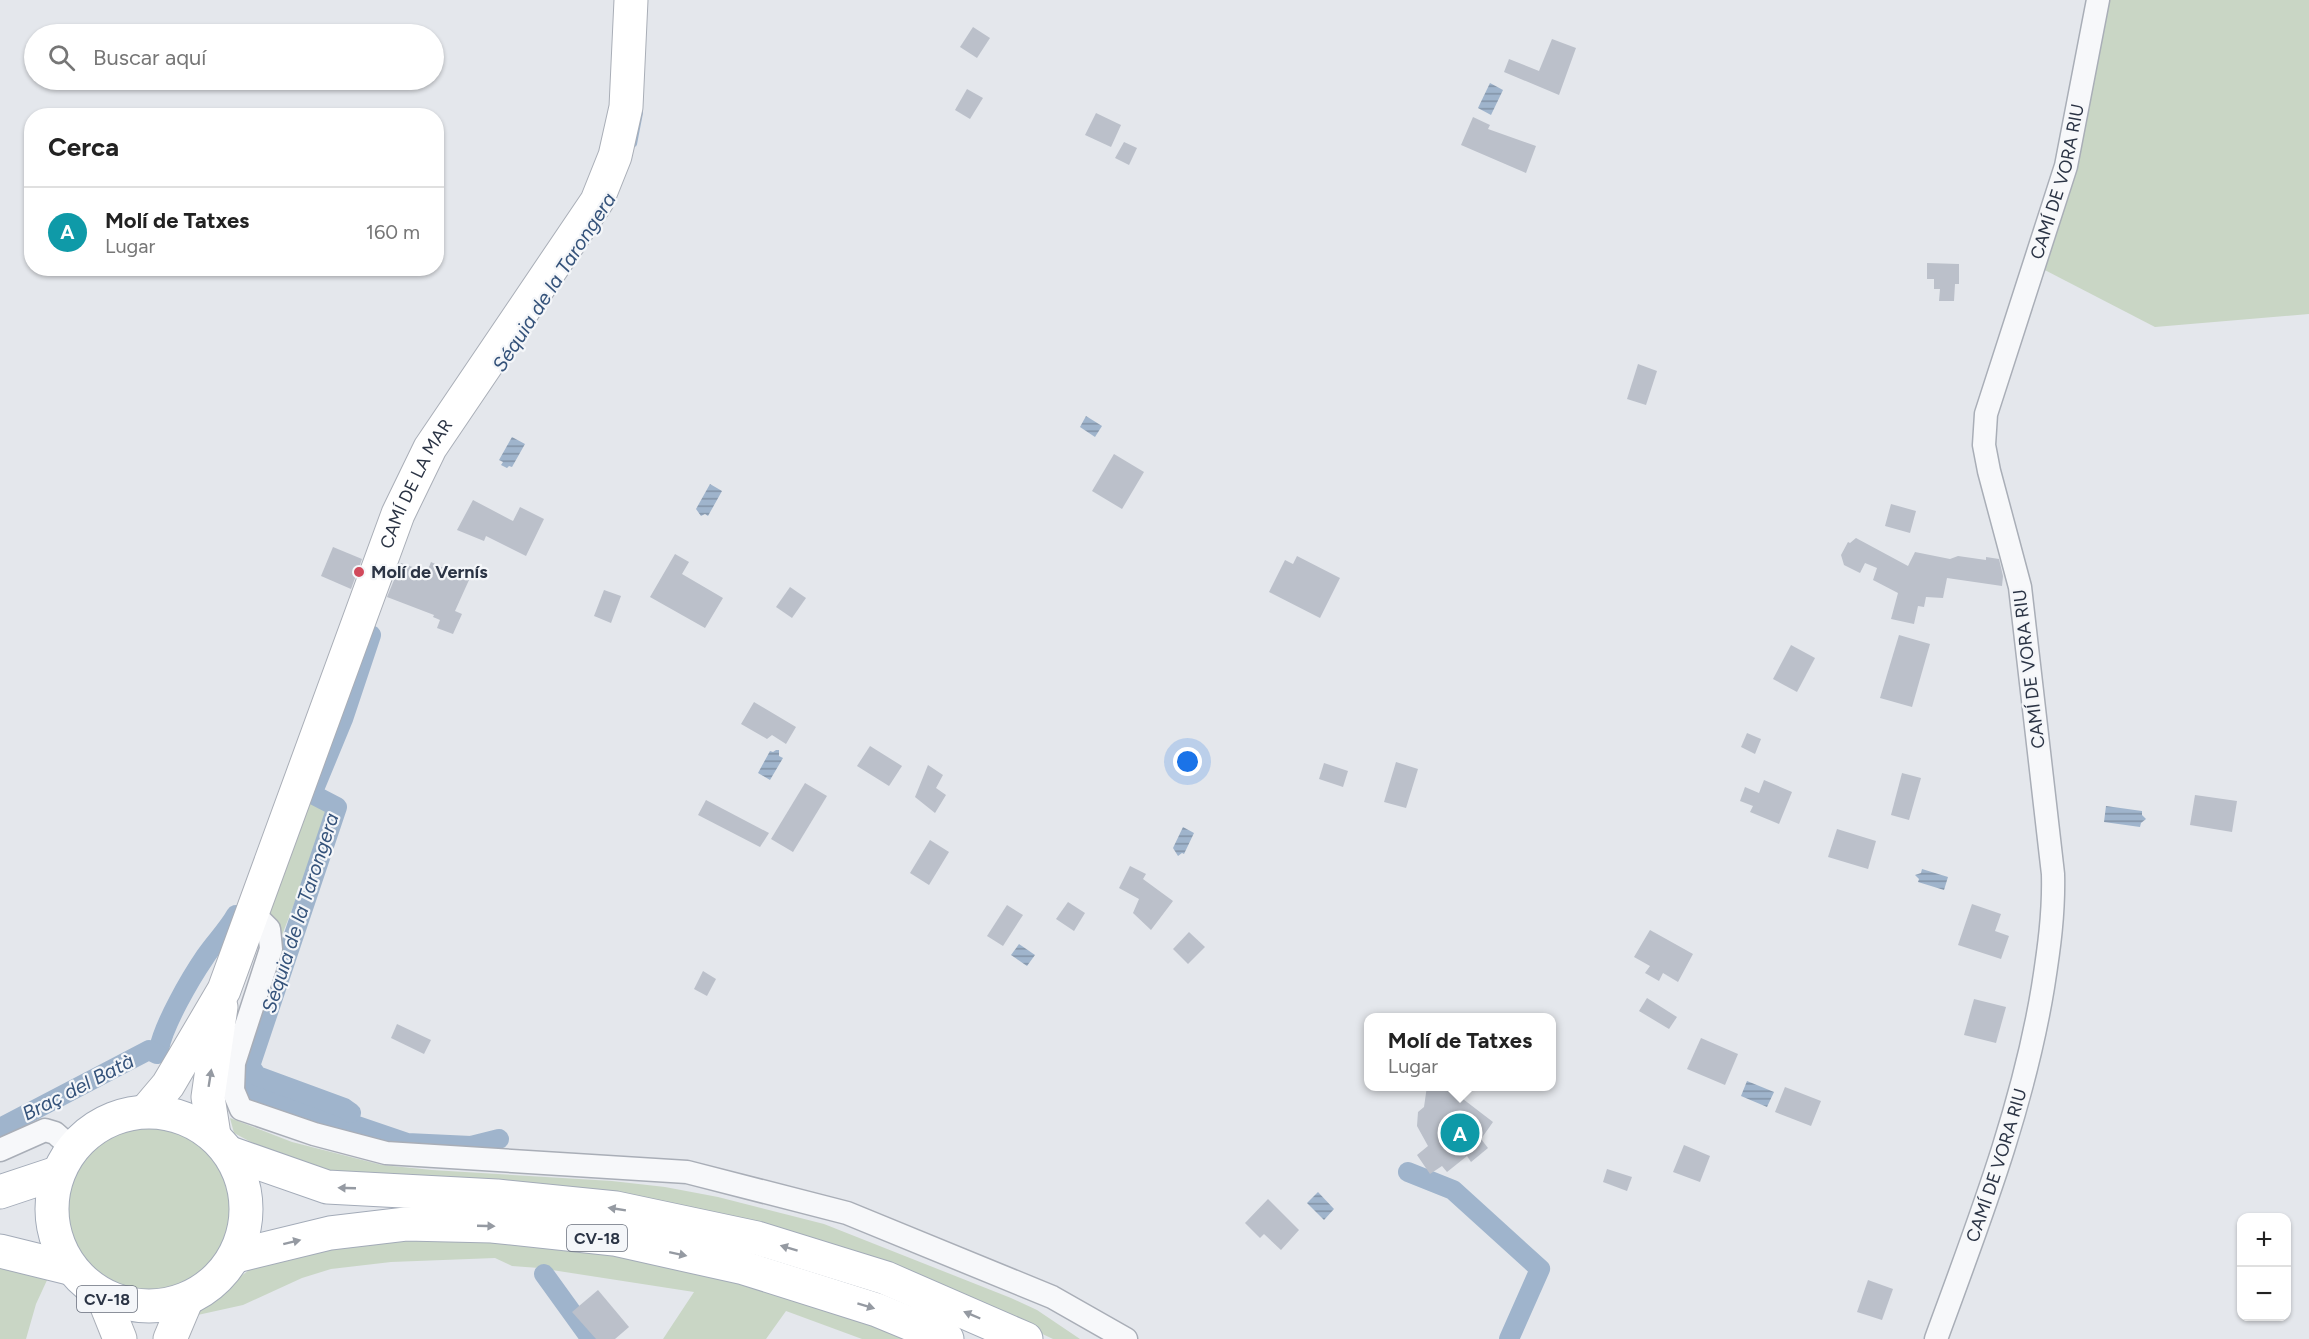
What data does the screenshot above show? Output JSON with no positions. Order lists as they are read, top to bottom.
{
  "streets": {
    "main road": ["CAMÍ DE LA MAR", "CV-18"],
    "street": ["CAMÍ DE VORA RIU"]
  },
  "crossings": [
    ["CAMÍ DE LA MAR", "CV-18"]
  ],
  "water": ["Séquia de la Tarongera", "Braç del Batà"],
  "places": ["Molí de Vernís"],
  "page": {
    "search": "Buscar aquí",
    "heading": "Cerca",
    "list": [
      {
        "mark": "A",
        "name": "Molí de Tatxes",
        "note": "Lugar",
        "value": "160 m"
      }
    ],
    "popup": ["Molí de Tatxes", "Lugar"],
    "pins": "A",
    "map_buttons": ["+", "−"]
  }
}
